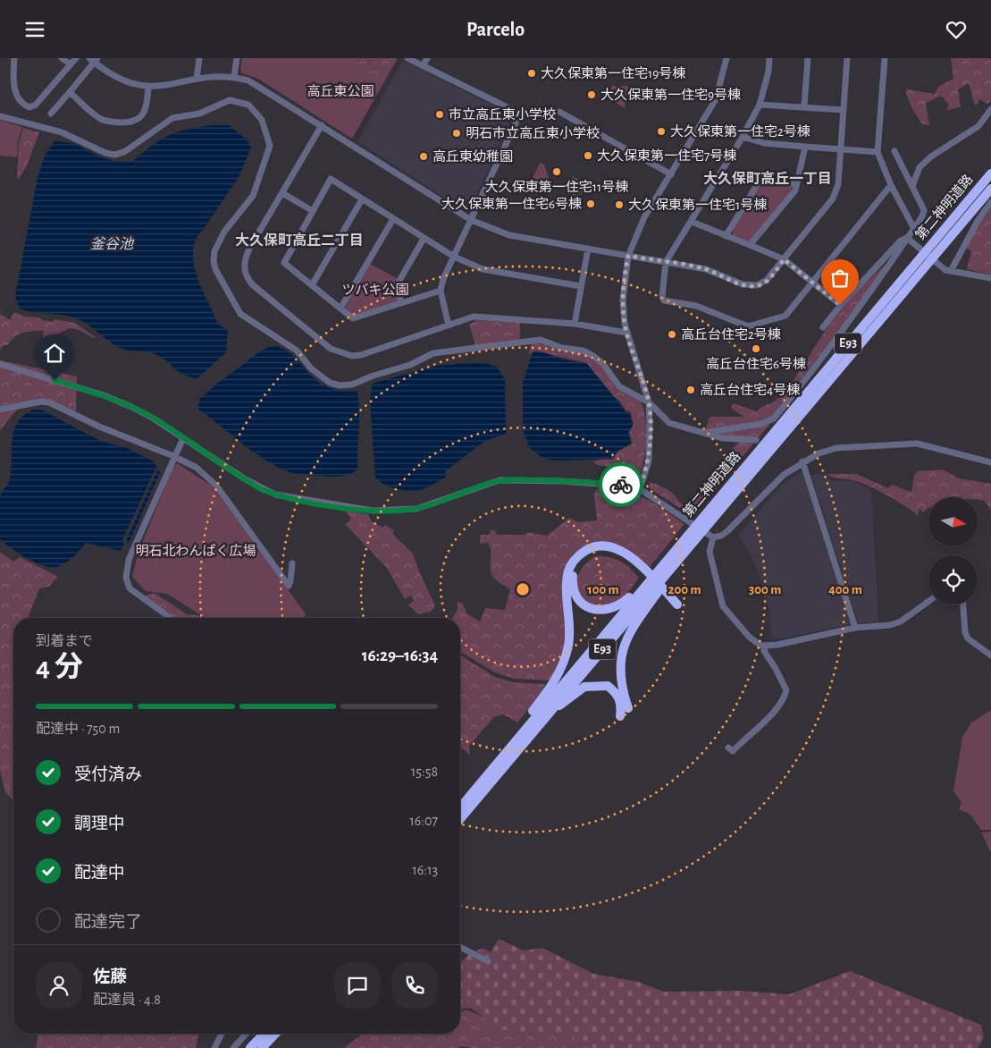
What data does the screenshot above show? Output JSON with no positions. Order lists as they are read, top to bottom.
{
  "streets": {
    "highway": ["第二神明道路", "E93"]
  },
  "districts": ["大久保町高丘一丁目", "大久保町高丘二丁目"],
  "water": ["釜谷池"],
  "parks": ["高丘東公園", "ツバキ公園", "明石北わんぱく広場"],
  "places": [
    "大久保東第一住宅19号棟",
    "大久保東第一住宅9号棟",
    "市立高丘東小学校",
    "大久保東第一住宅2号棟",
    "明石市立高丘東小学校",
    "大久保東第一住宅7号棟",
    "高丘東幼稚園",
    "大久保東第一住宅11号棟",
    "大久保東第一住宅6号棟",
    "大久保東第一住宅1号棟",
    "高丘台住宅2号棟",
    "高丘台住宅6号棟",
    "高丘台住宅4号棟"
  ],
  "north": "right",
  "page": {
    "header": "Parcelo",
    "heading": ["4 分", "到着まで", "16:29–16:34"],
    "panel": ["佐藤", "配達員 · 4.8"],
    "bar": "配達中 · 750 m",
    "list": [
      ["受付済み", "15:58"],
      ["調理中", "16:07"],
      ["配達中", "16:13"],
      "配達完了"
    ]
  },
  "rings": [
    "100 m",
    "200 m",
    "300 m",
    "400 m"
  ]
}
